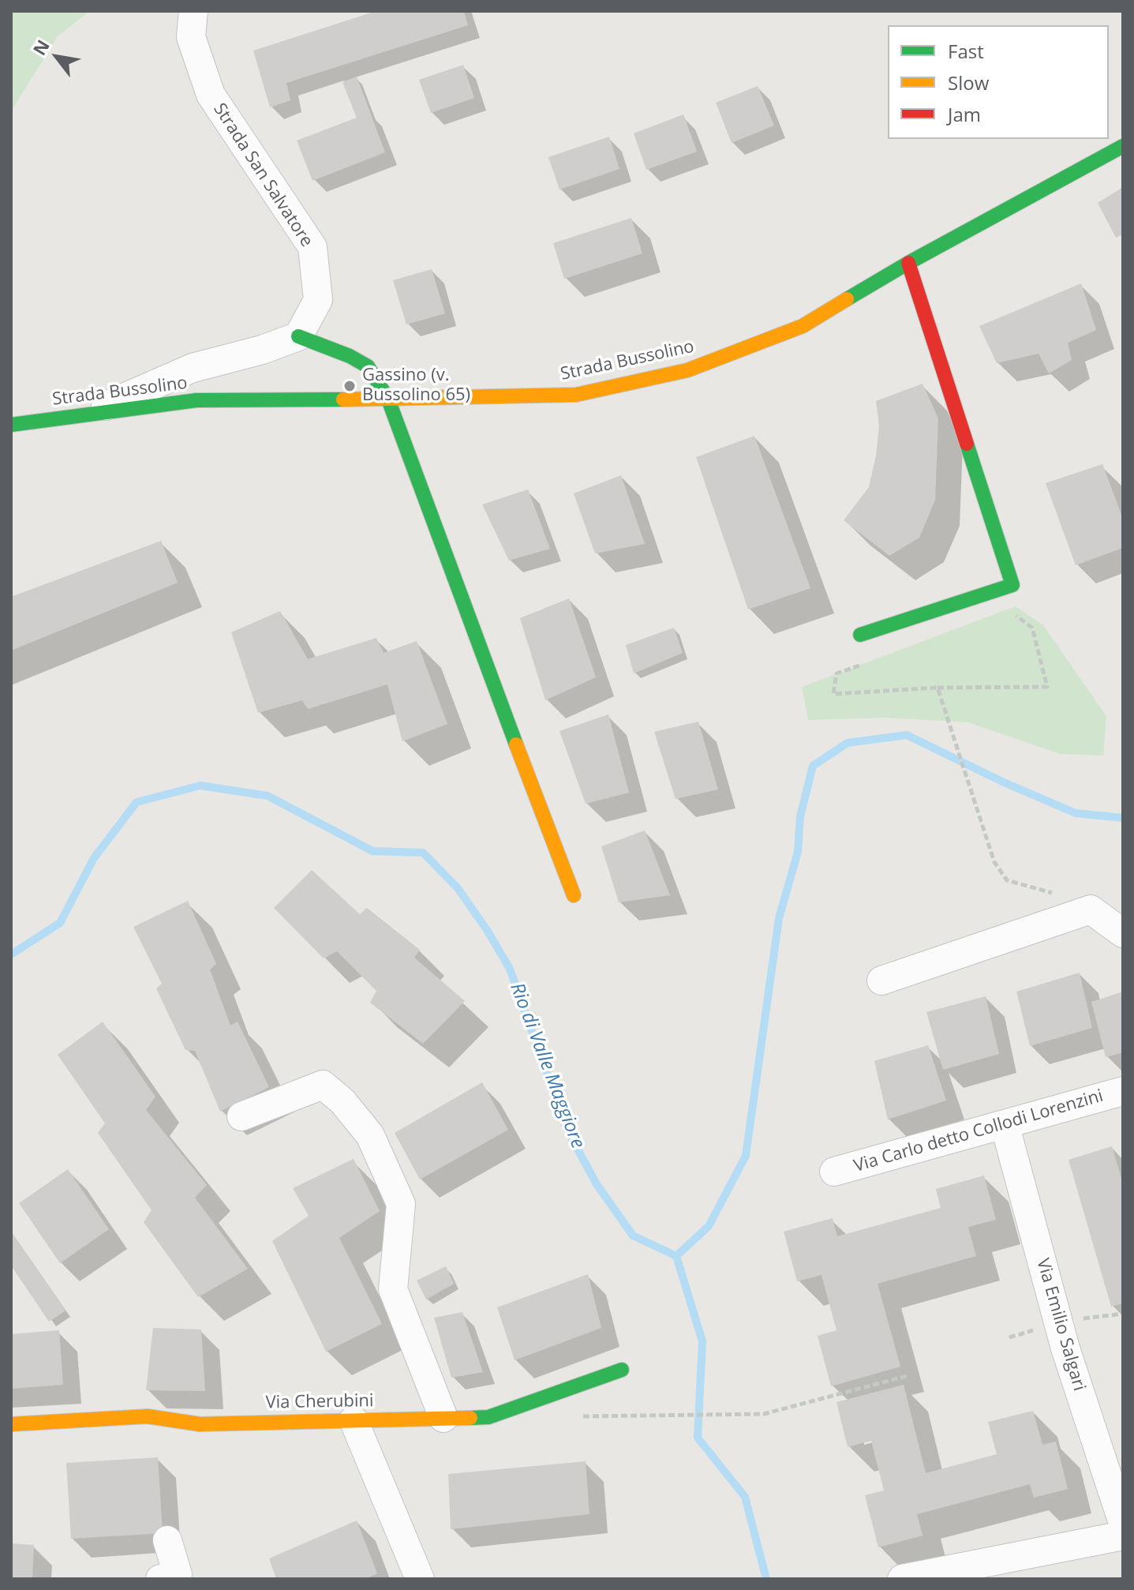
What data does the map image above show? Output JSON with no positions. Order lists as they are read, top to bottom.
{
  "streets": {
    "street": [
      "Strada San Salvatore",
      "Strada Bussolino",
      "Via Carlo detto Collodi Lorenzini",
      "Via Emilio Salgari",
      "Via Cherubini"
    ]
  },
  "crossings": [
    ["Via Carlo detto Collodi Lorenzini", "Via Emilio Salgari"]
  ],
  "water": ["Rio di Valle Maggiore"],
  "places": ["Gassino (v. Bussolino 65)"],
  "legend": ["Fast", "Slow", "Jam"],
  "north": "top left"
}
